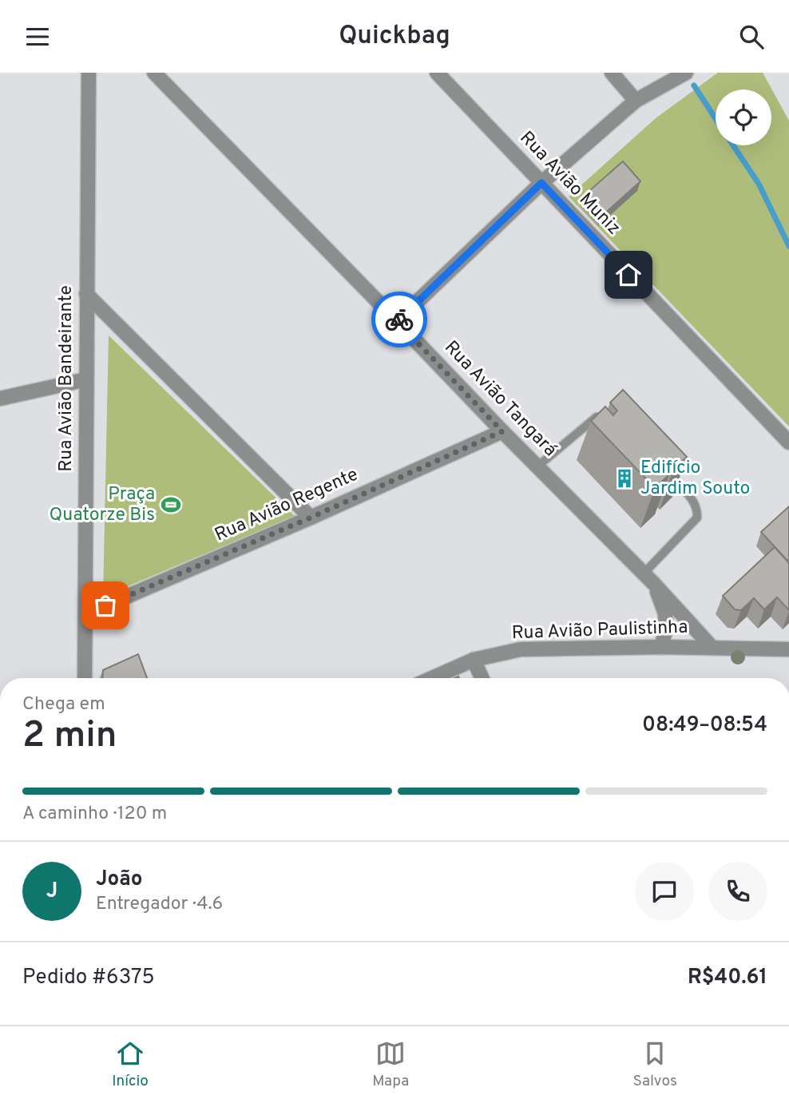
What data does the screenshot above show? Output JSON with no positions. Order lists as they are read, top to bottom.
{
  "streets": {
    "street": [
      "Rua Avião Muniz",
      "Rua Avião Bandeirante",
      "Rua Avião Tangará",
      "Rua Avião Regente",
      "Rua Avião Paulistinha"
    ]
  },
  "crossings": [
    ["Rua Avião Bandeirante", "Rua Avião Regente"],
    ["Rua Avião Tangará", "Rua Avião Regente"],
    ["Rua Avião Tangará", "Rua Avião Paulistinha"]
  ],
  "places": {
    "building": ["Edifício Jardim Souto"],
    "sports": ["Praça Quatorze Bis"]
  },
  "page": {
    "header": "Quickbag",
    "heading": ["2 min", "Chega em", "08:49–08:54"],
    "panel": [
      "João",
      "Entregador · 4.6",
      "Pedido #6375",
      "R$40.61"
    ],
    "bar": "A caminho · 120 m",
    "round": "J",
    "tabs": ["Início", "Mapa", "Salvos"]
  }
}
